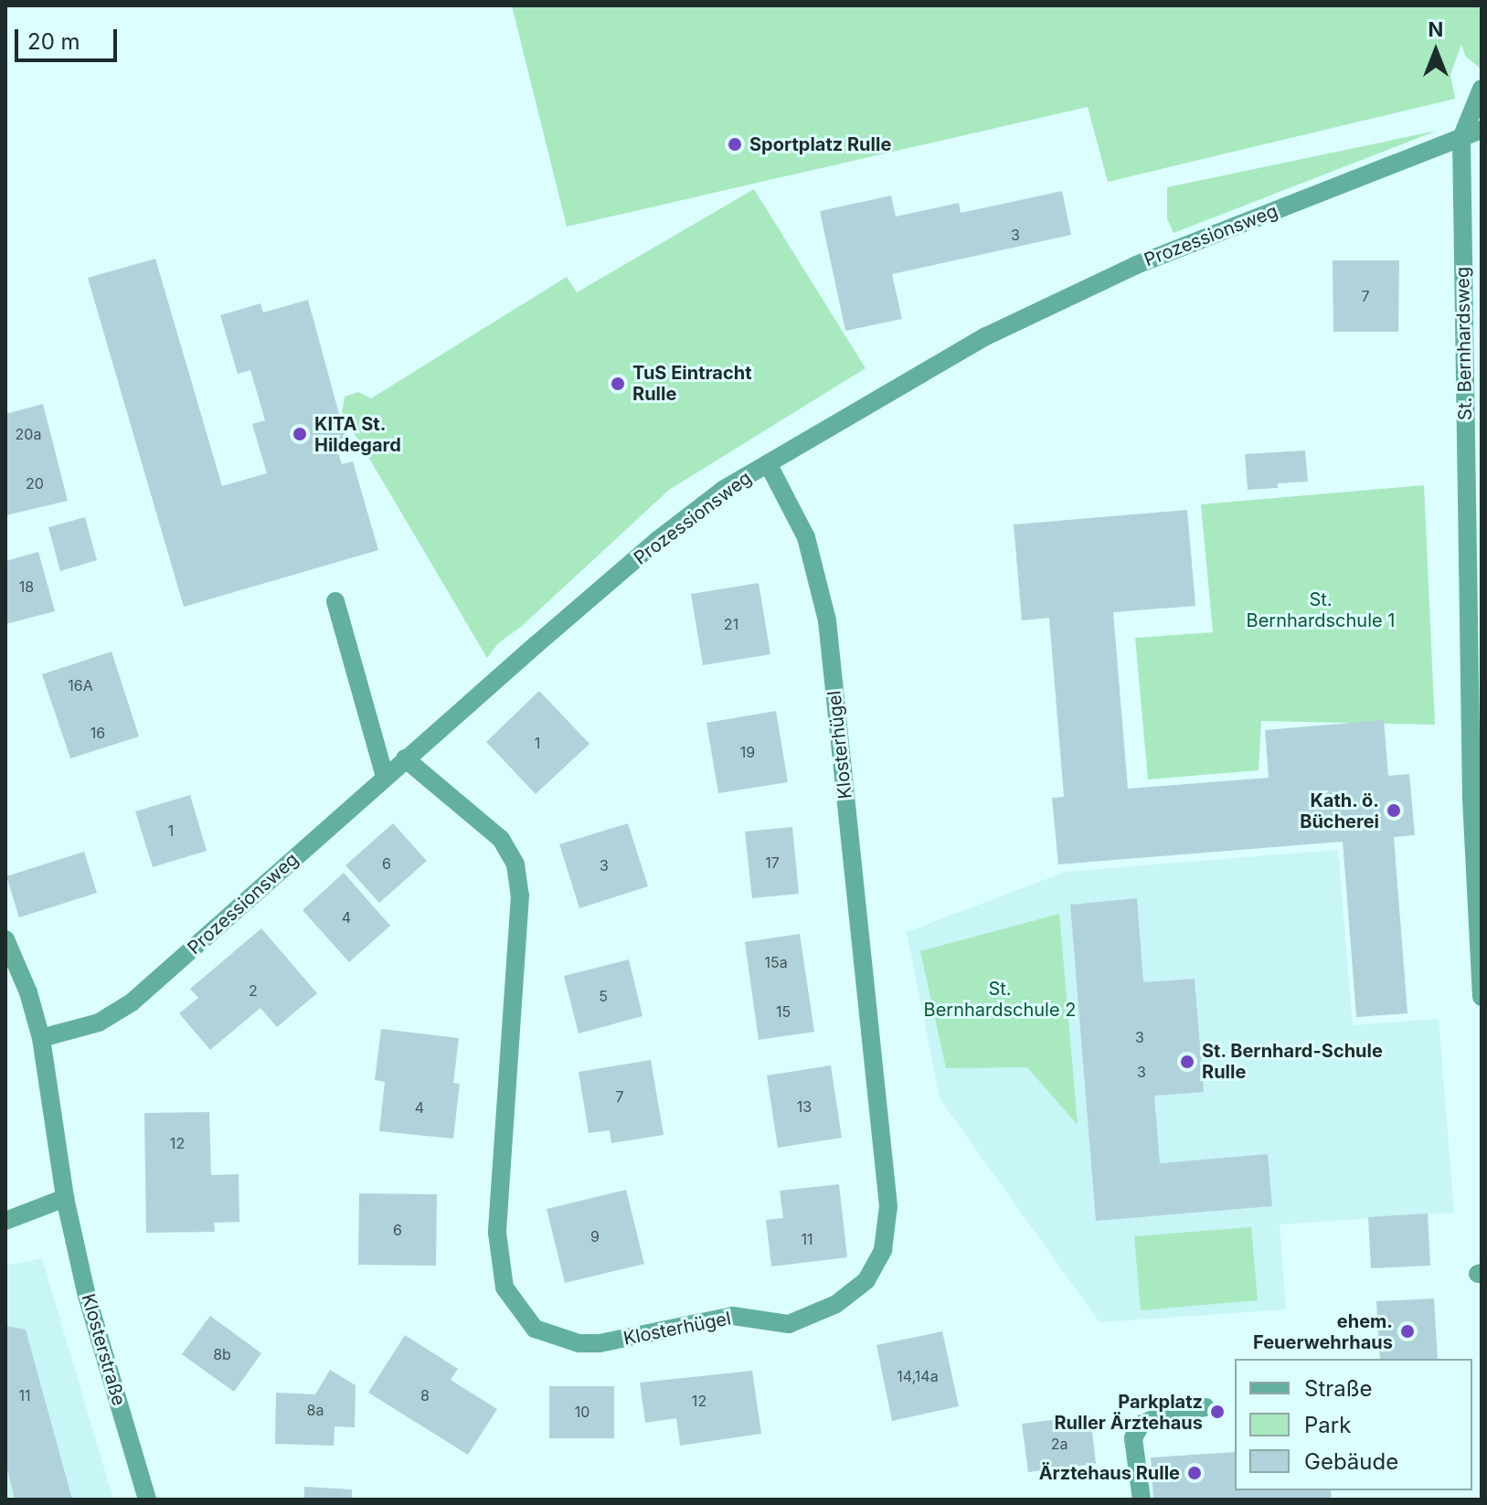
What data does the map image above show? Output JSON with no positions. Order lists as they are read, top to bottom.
{
  "streets": {
    "street": [
      "Prozessionsweg",
      "St. Bernhardsweg",
      "Klosterhügel",
      "Klosterstraße"
    ]
  },
  "crossings": [
    ["Prozessionsweg", "St. Bernhardsweg"],
    ["Prozessionsweg", "Klosterhügel"],
    ["Prozessionsweg", "Klosterstraße"]
  ],
  "parks": ["St. Bernhardschule 1", "St. Bernhardschule 2"],
  "places": [
    "Sportplatz Rulle",
    "TuS Eintracht Rulle",
    "KITA St. Hildegard",
    "Kath. ö. Bücherei",
    "St. Bernhard-Schule Rulle",
    "ehem. Feuerwehrhaus",
    "Parkplatz Ruller Ärztehaus",
    "Ärztehaus Rulle"
  ],
  "house_numbers": [
    "3",
    "7",
    "20a",
    "20",
    "18",
    "21",
    "16A",
    "16",
    "1",
    "19",
    "1",
    "17",
    "6",
    "3",
    "4",
    "15a",
    "2",
    "5",
    "15",
    "3",
    "3",
    "7",
    "13",
    "4",
    "12",
    "6",
    "9",
    "11",
    "8b",
    "14,14a",
    "11",
    "8",
    "12",
    "8a",
    "10",
    "2a"
  ],
  "legend": ["Straße", "Park", "Gebäude"],
  "scale_bar": "20 m",
  "north": "top"
}
